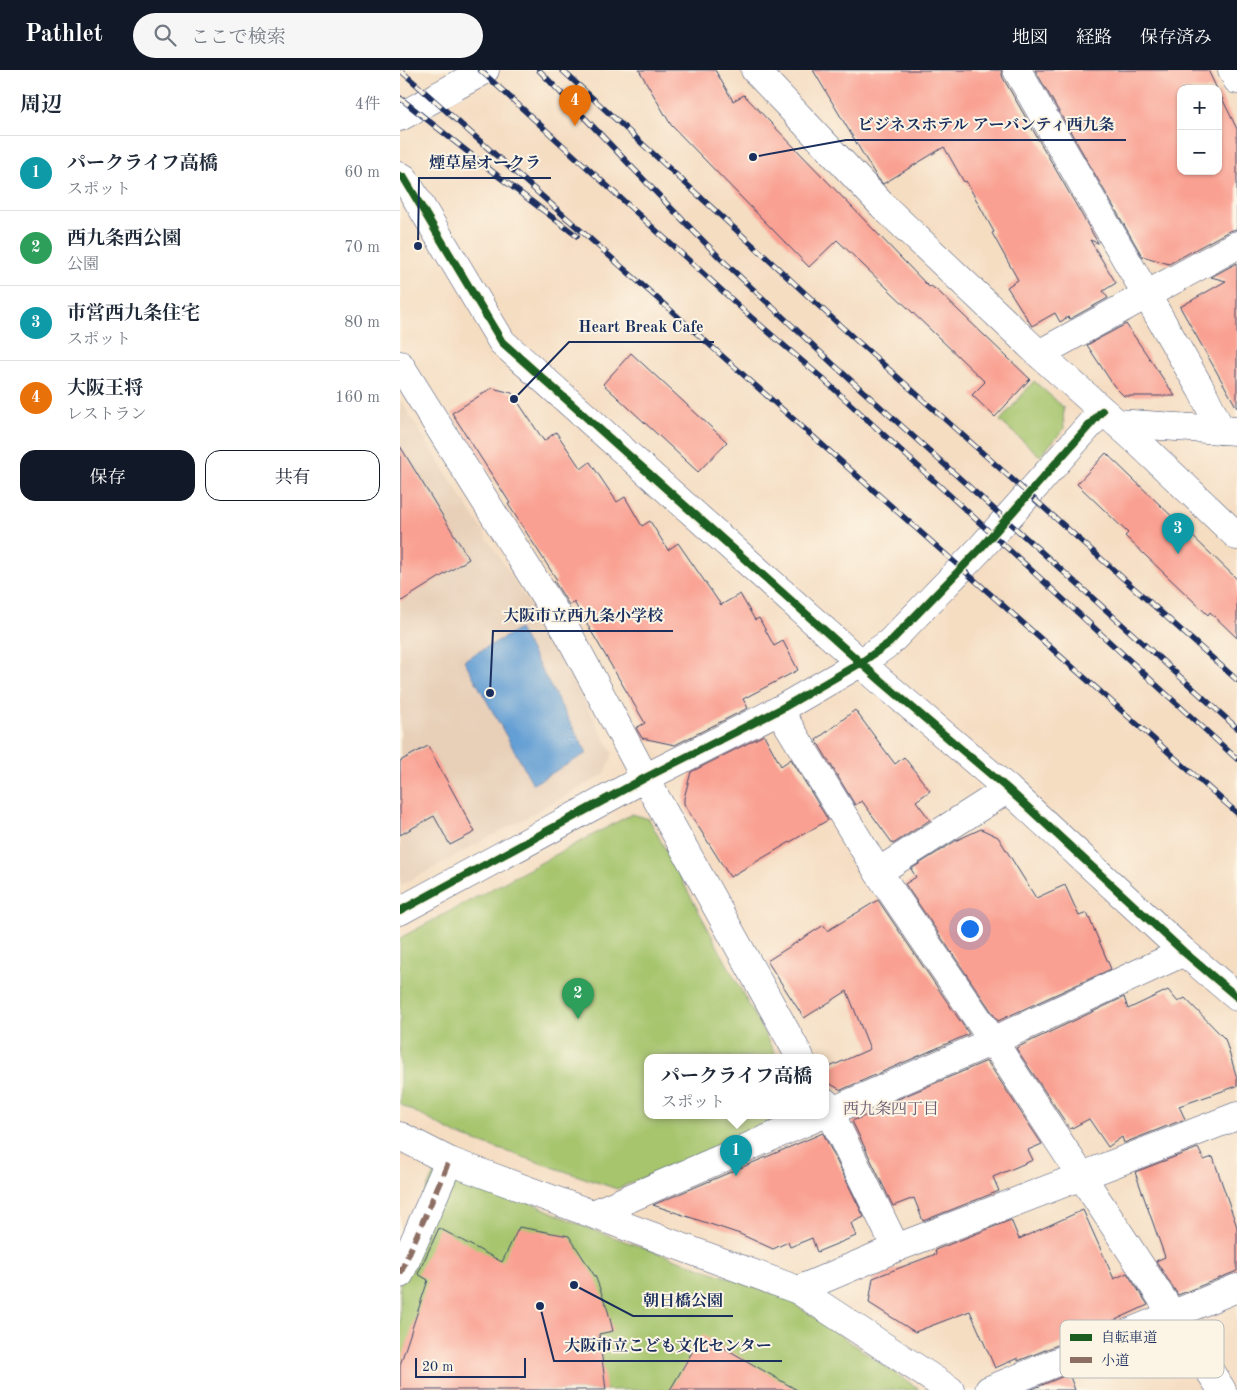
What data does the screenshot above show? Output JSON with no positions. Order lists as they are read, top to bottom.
{
  "districts": ["西九条四丁目"],
  "places": [
    "ビジネスホテル アーバンティ西九条",
    "煙草屋オークラ",
    "Heart Break Cafe",
    "大阪市立西九条小学校",
    "朝日橋公園",
    "大阪市立こども文化センター"
  ],
  "legend": ["自転車道", "小道"],
  "scale_bar": "20 m",
  "page": {
    "header": "Pathlet",
    "search": "ここで検索",
    "nav": ["地図", "経路", "保存済み"],
    "heading": ["周辺", "4件"],
    "map_buttons": ["+", "−"],
    "pins": [
      "4",
      "3",
      "2",
      "1"
    ],
    "list": [
      {
        "mark": "1",
        "name": "パークライフ高橋",
        "note": "スポット",
        "value": "60 m"
      },
      {
        "mark": "2",
        "name": "西九条西公園",
        "note": "公園",
        "value": "70 m"
      },
      {
        "mark": "3",
        "name": "市営西九条住宅",
        "note": "スポット",
        "value": "80 m"
      },
      {
        "mark": "4",
        "name": "大阪王将",
        "note": "レストラン",
        "value": "160 m"
      }
    ],
    "buttons": ["保存", "共有"],
    "popup": ["パークライフ高橋", "スポット"],
    "scale": "20 m"
  }
}
